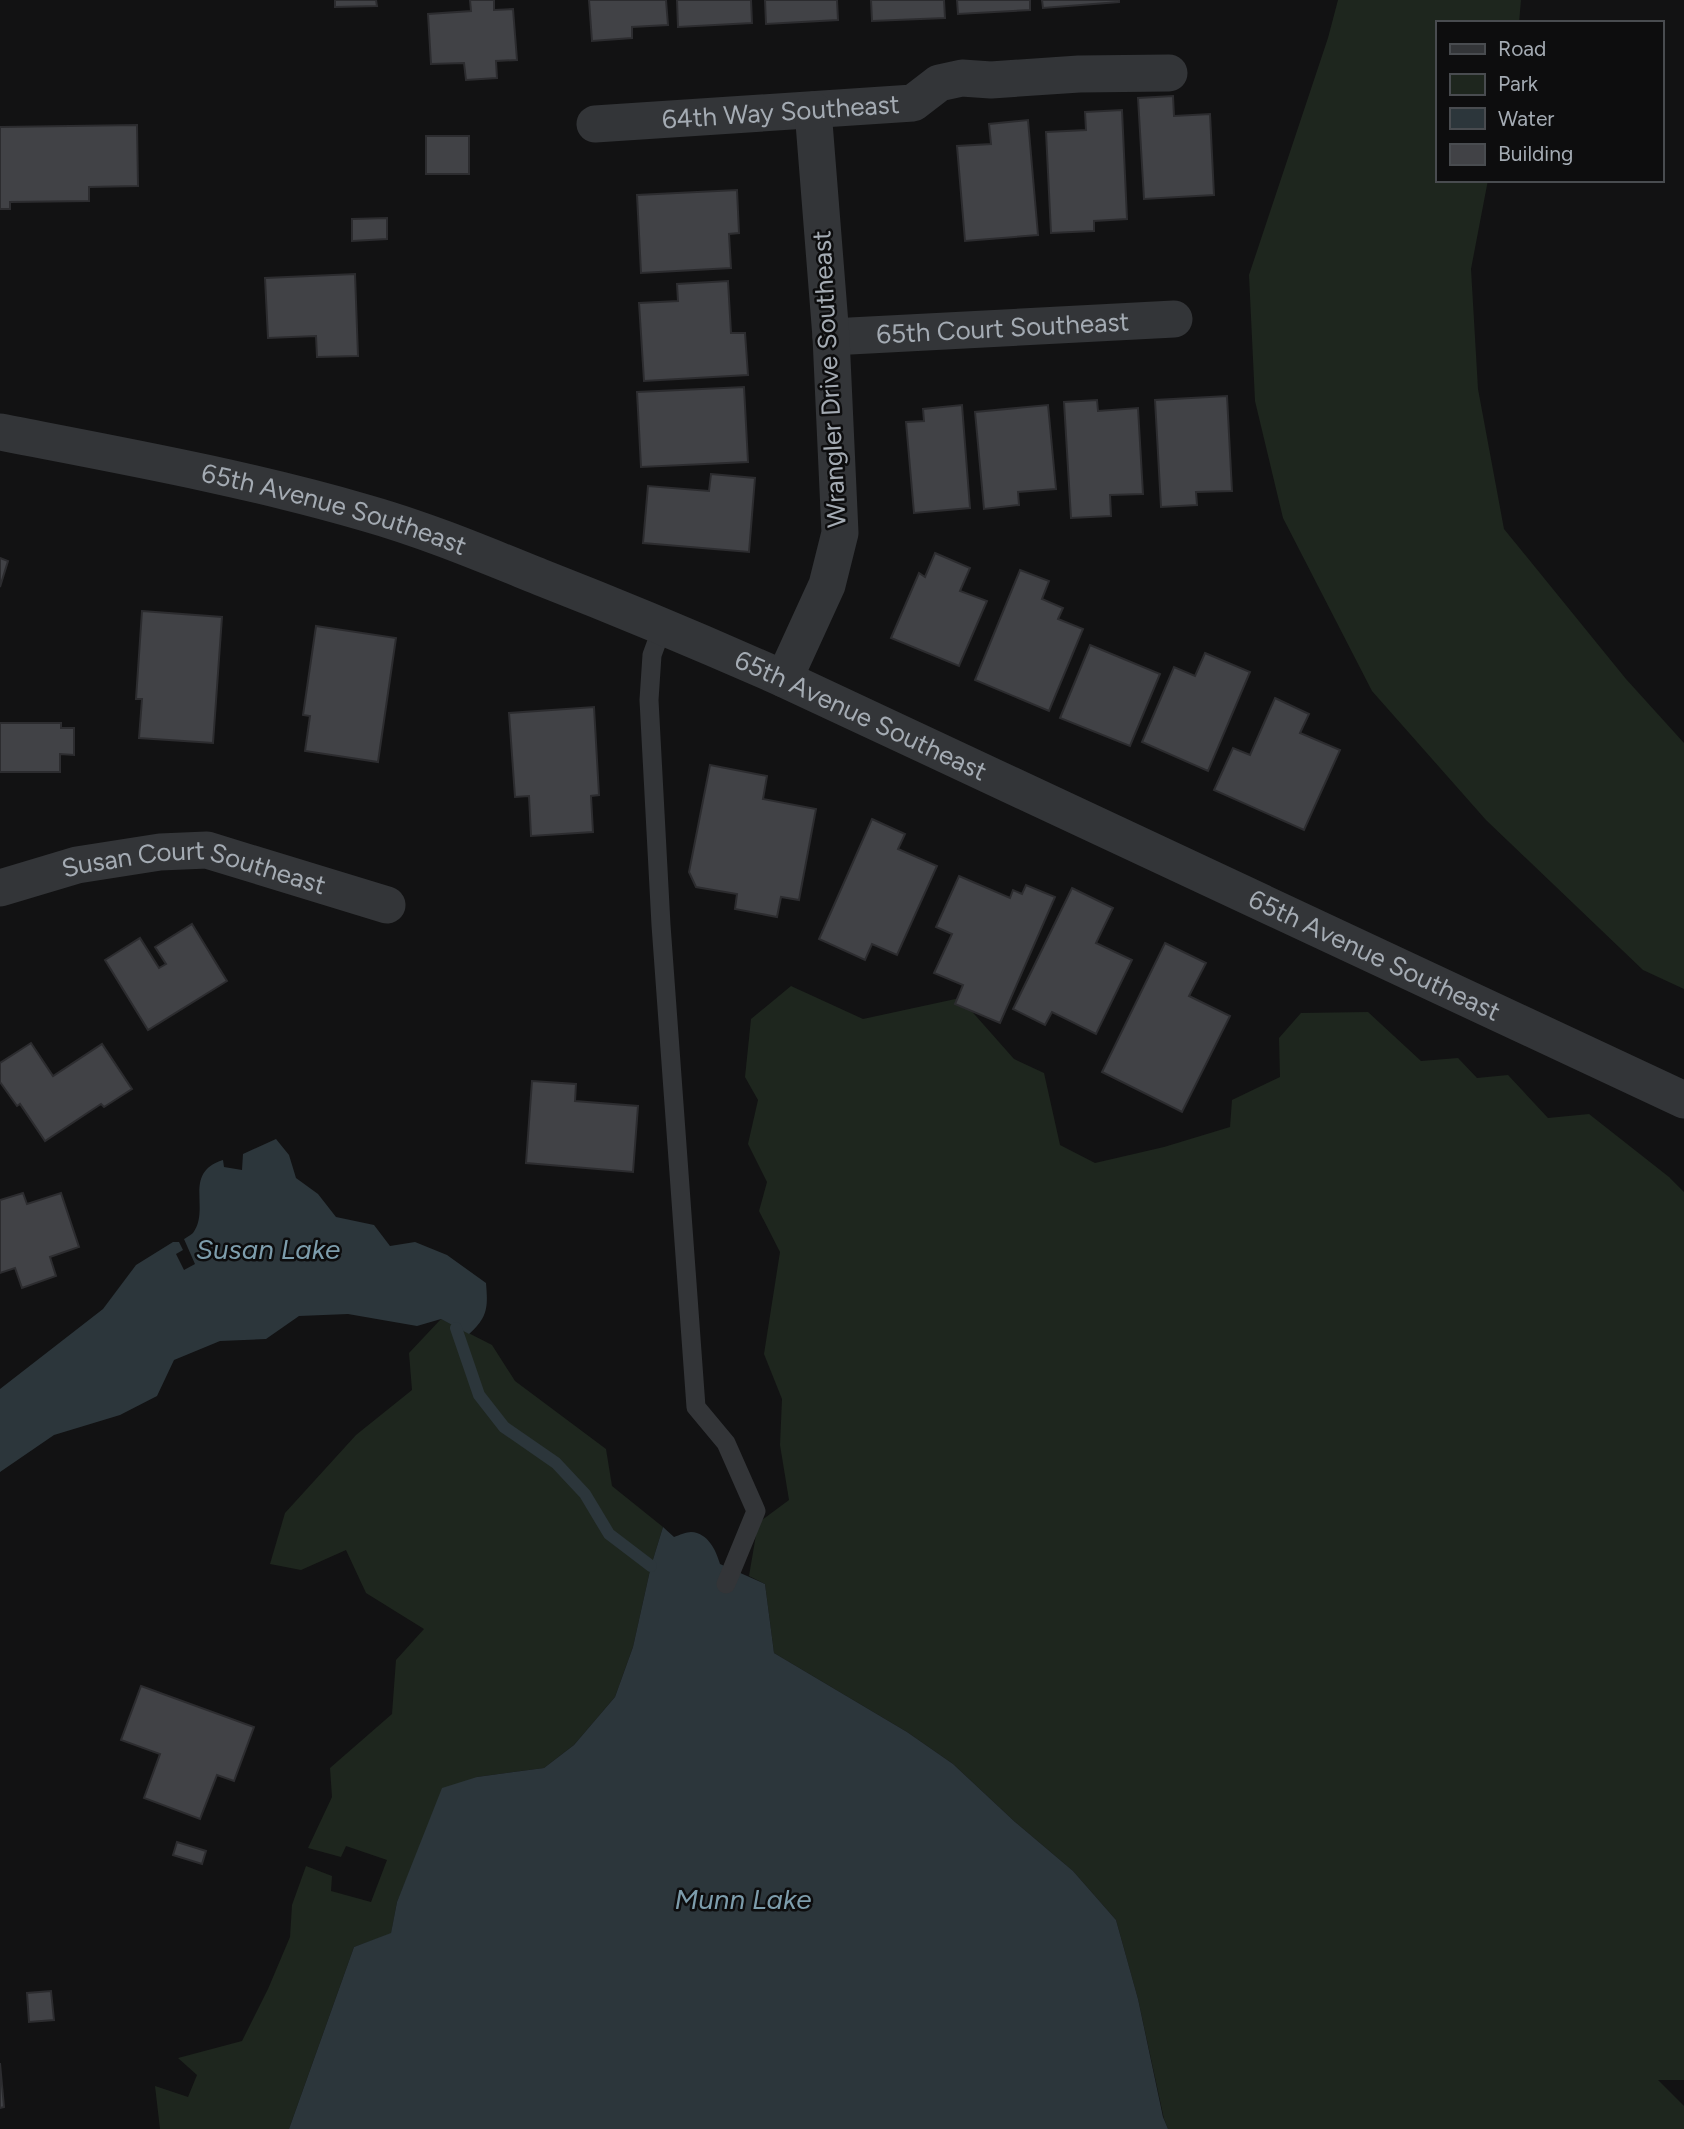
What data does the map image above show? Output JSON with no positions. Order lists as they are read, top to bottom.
{
  "streets": {
    "street": [
      "64th Way Southeast",
      "65th Court Southeast",
      "Wrangler Drive Southeast",
      "65th Avenue Southeast",
      "Susan Court Southeast"
    ]
  },
  "crossings": [
    ["64th Way Southeast", "Wrangler Drive Southeast"],
    ["65th Court Southeast", "Wrangler Drive Southeast"],
    ["Wrangler Drive Southeast", "65th Avenue Southeast"]
  ],
  "water": ["Susan Lake", "Munn Lake"],
  "legend": [
    "Road",
    "Park",
    "Water",
    "Building"
  ]
}
